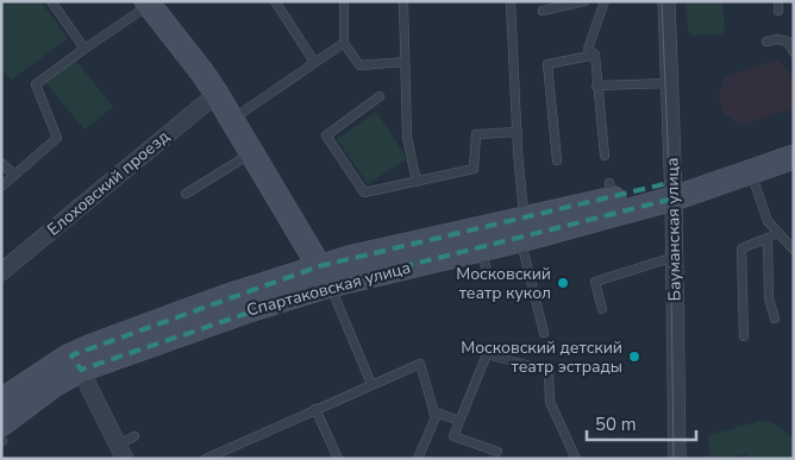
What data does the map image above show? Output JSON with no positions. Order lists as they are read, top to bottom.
{
  "streets": {
    "main road": ["Спартаковская улица"],
    "street": ["Елоховский проезд", "Бауманская улица"]
  },
  "crossings": [
    ["Бауманская улица", "Спартаковская улица"]
  ],
  "places": ["Московский театр кукол", "Московский детский театр эстрады"],
  "scale_bar": "50 m"
}
